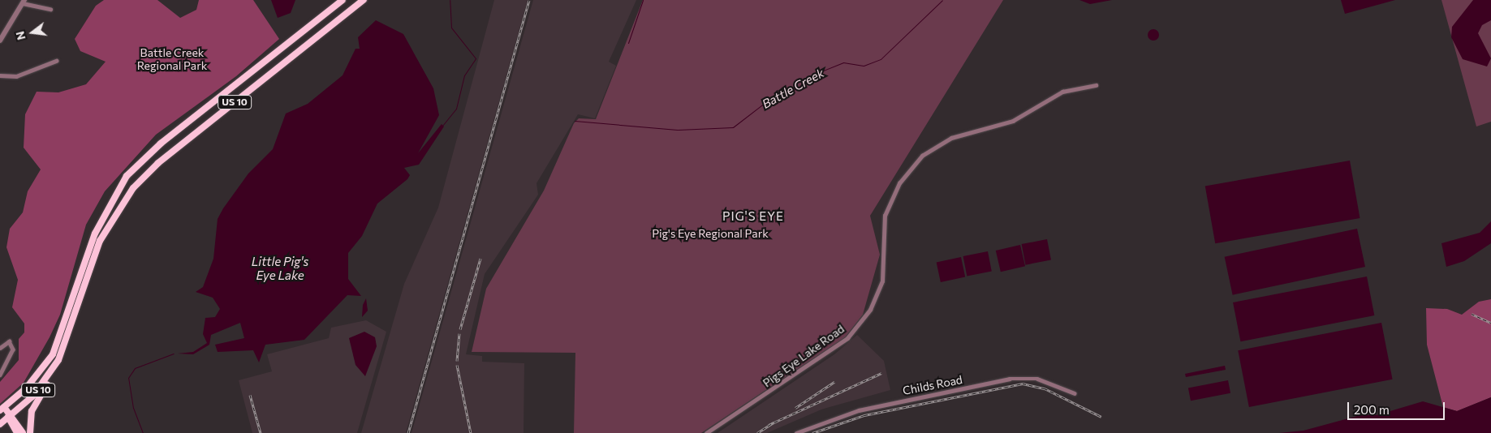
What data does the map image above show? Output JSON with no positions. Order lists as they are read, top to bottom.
{
  "streets": {
    "highway": ["US 10"],
    "street": ["Pigs Eye Lake Road", "Childs Road"]
  },
  "districts": ["PIG'S EYE"],
  "water": ["Battle Creek", "Little Pig's Eye Lake"],
  "parks": ["Battle Creek Regional Park", "Pig's Eye Regional Park"],
  "scale_bar": "200 m",
  "north": "left"
}
